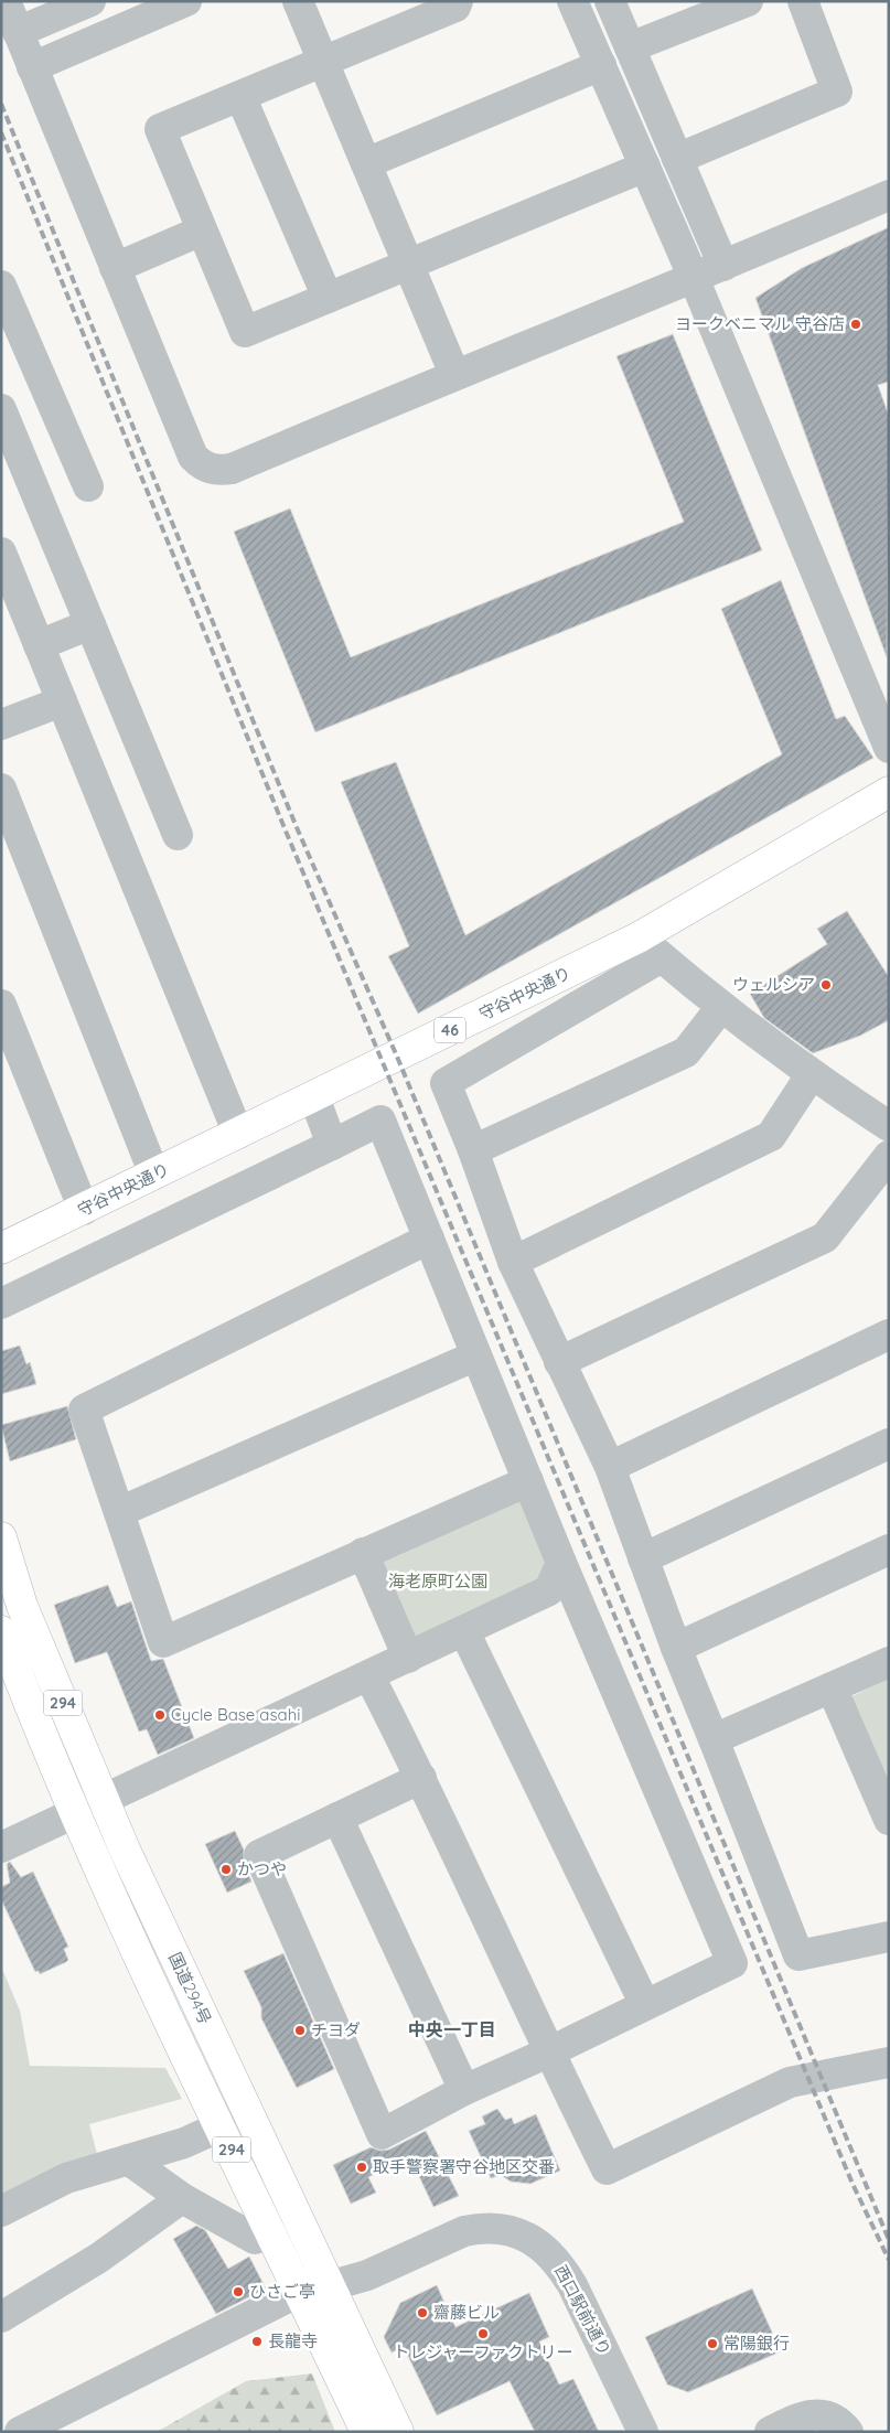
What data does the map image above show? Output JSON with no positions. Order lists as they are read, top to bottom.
{
  "streets": {
    "main road": [
      "守谷中央通り",
      "46",
      "294",
      "国道294号"
    ],
    "street": ["西口駅前通り"]
  },
  "crossings": [
    ["国道294号", "西口駅前通り"]
  ],
  "districts": ["中央一丁目"],
  "parks": ["海老原町公園"],
  "places": [
    "ヨークベニマル 守谷店",
    "ウェルシア",
    "Cycle Base asahi",
    "かつや",
    "チヨダ",
    "取手警察署守谷地区交番",
    "ひさご亭",
    "齋藤ビル",
    "トレジャーファクトリー",
    "長龍寺",
    "常陽銀行"
  ]
}
